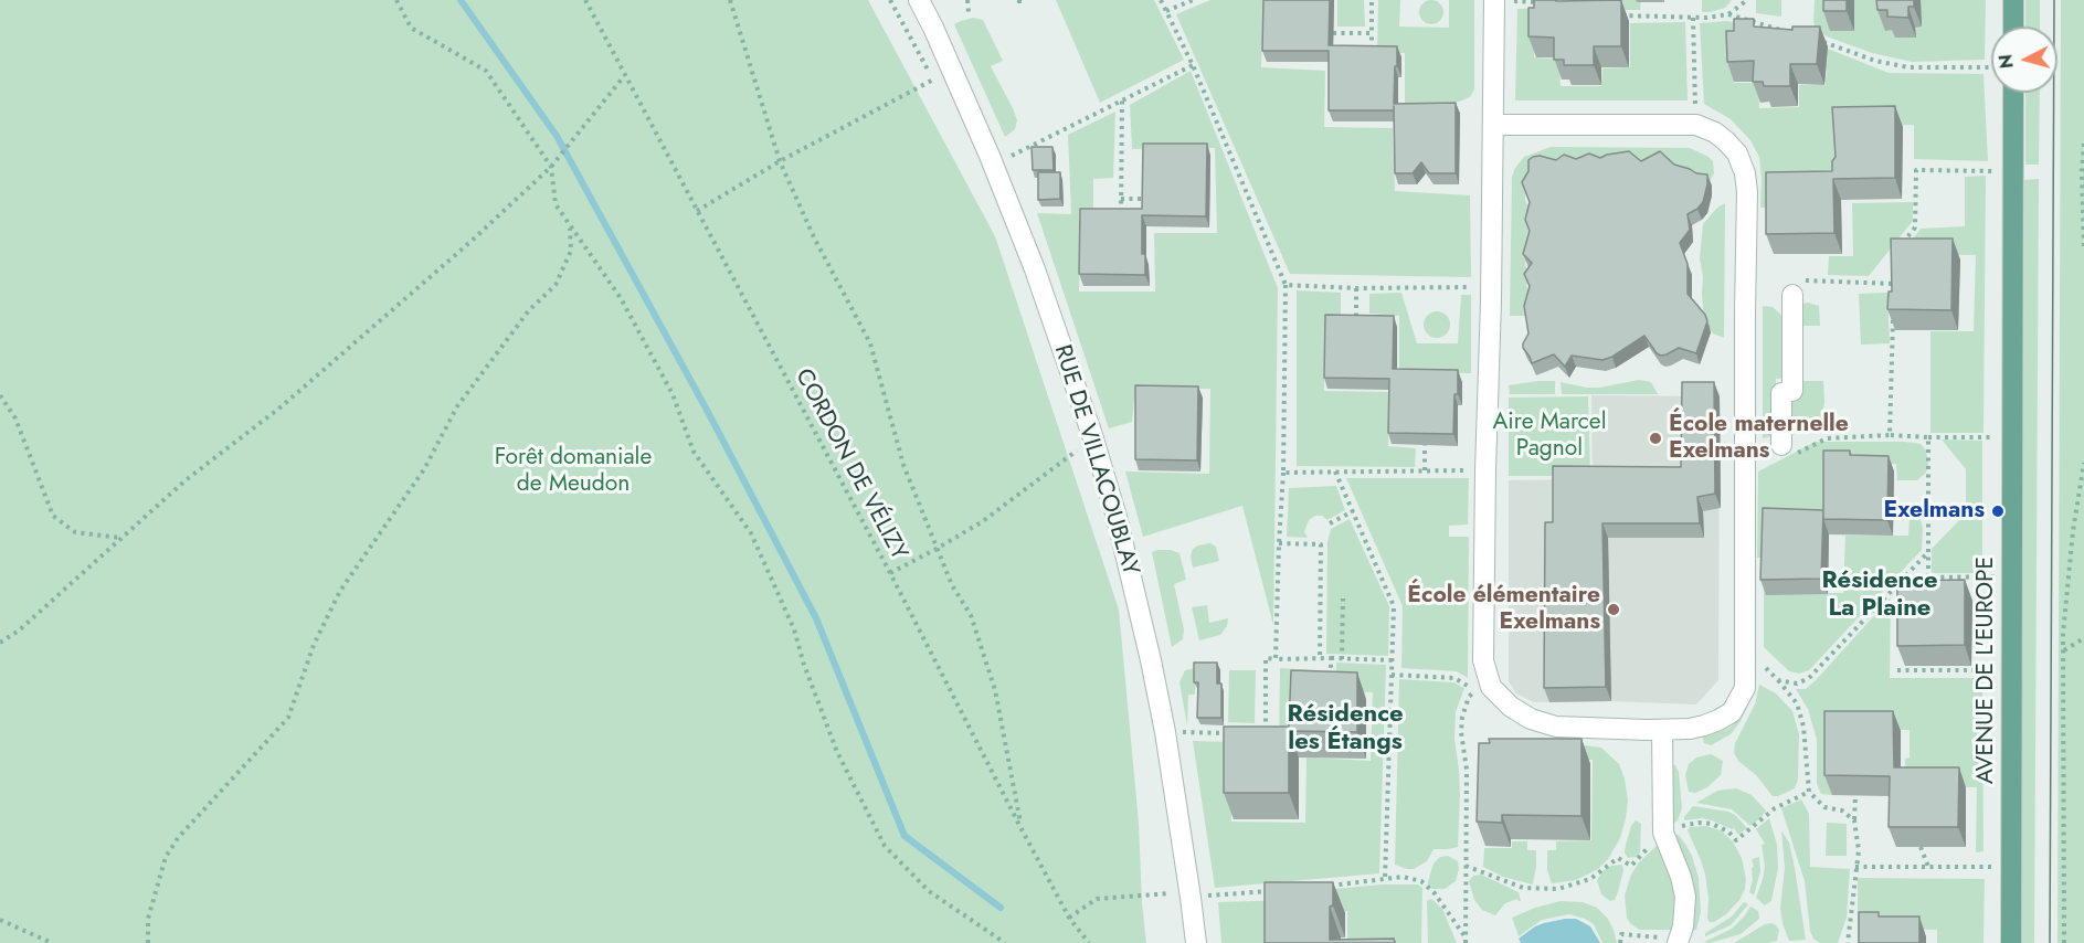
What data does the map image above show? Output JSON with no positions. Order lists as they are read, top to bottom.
{
  "streets": {
    "main road": ["AVENUE DE L'EUROPE"],
    "street": ["RUE DE VILLACOUBLAY"],
    "path": ["CORDON DE VÉLIZY"]
  },
  "districts": ["Résidence La Plaine", "Résidence les Étangs"],
  "parks": ["Aire Marcel Pagnol", "Forêt domaniale de Meudon"],
  "places": ["École maternelle Exelmans", "Exelmans", "École élémentaire Exelmans"],
  "north": "left"
}
